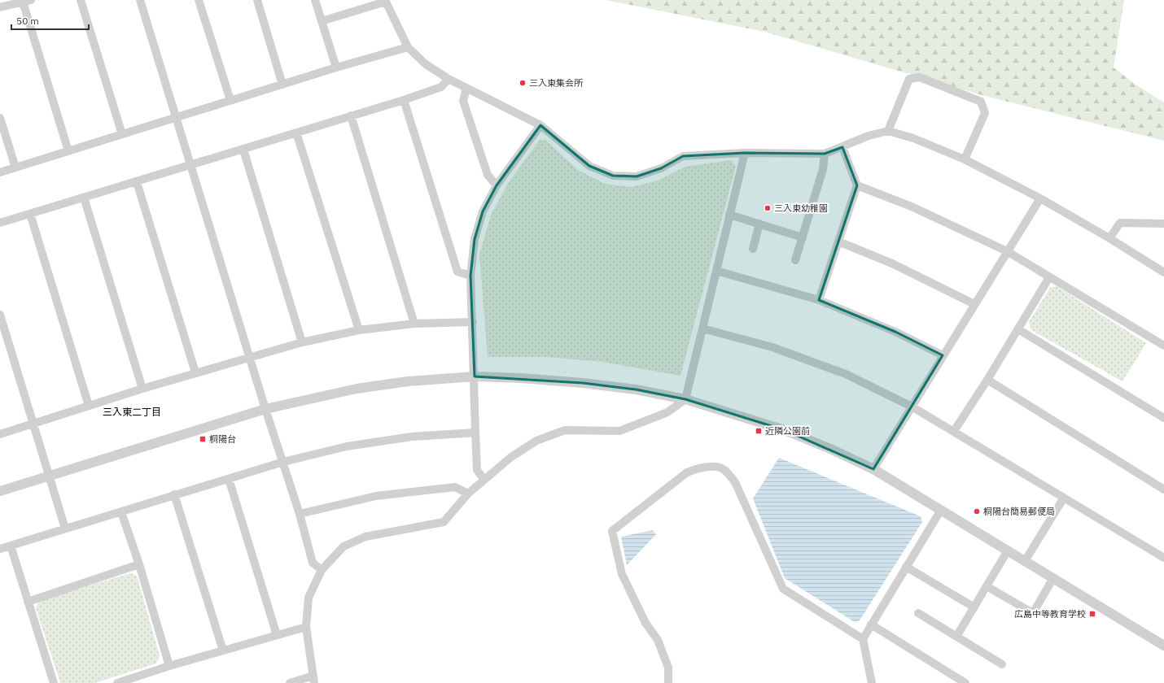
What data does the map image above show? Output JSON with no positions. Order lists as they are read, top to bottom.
{
  "districts": ["三入東二丁目"],
  "places": {
    "other": ["三入東集会所", "三入東幼稚園", "桐陽台簡易郵便局"],
    "transit": ["近隣公園前", "桐陽台", "広島中等教育学校"]
  },
  "scale_bar": "50 m"
}
